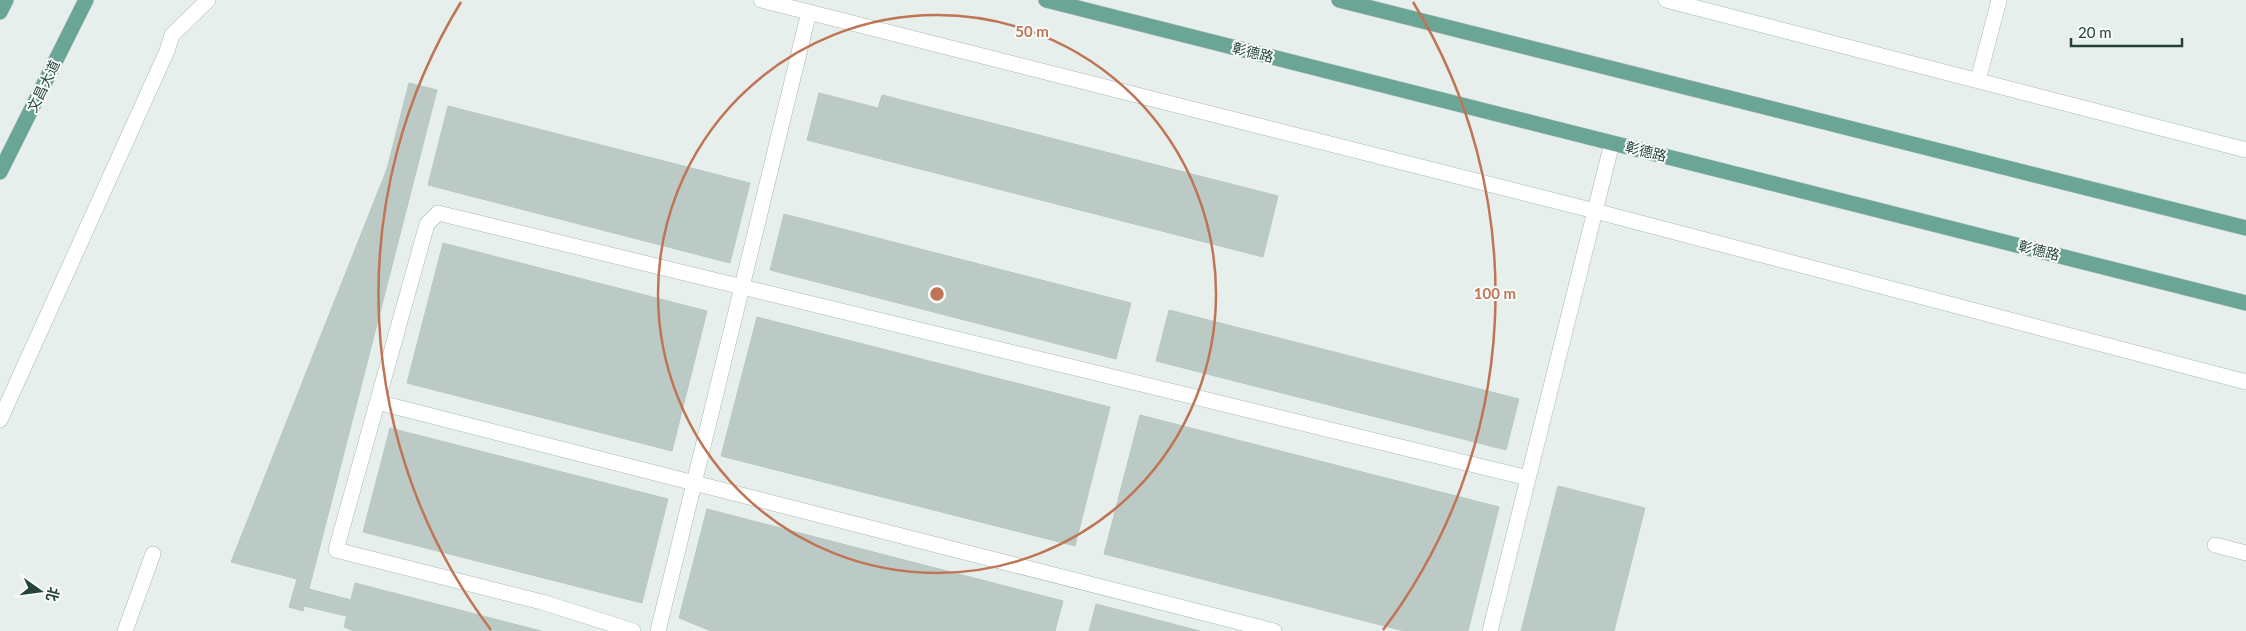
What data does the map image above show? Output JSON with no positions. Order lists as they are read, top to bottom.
{
  "streets": {
    "main road": ["彰德路", "文昌大道"]
  },
  "scale_bar": "20 m",
  "north": "right",
  "rings": ["50 m", "100 m"]
}
